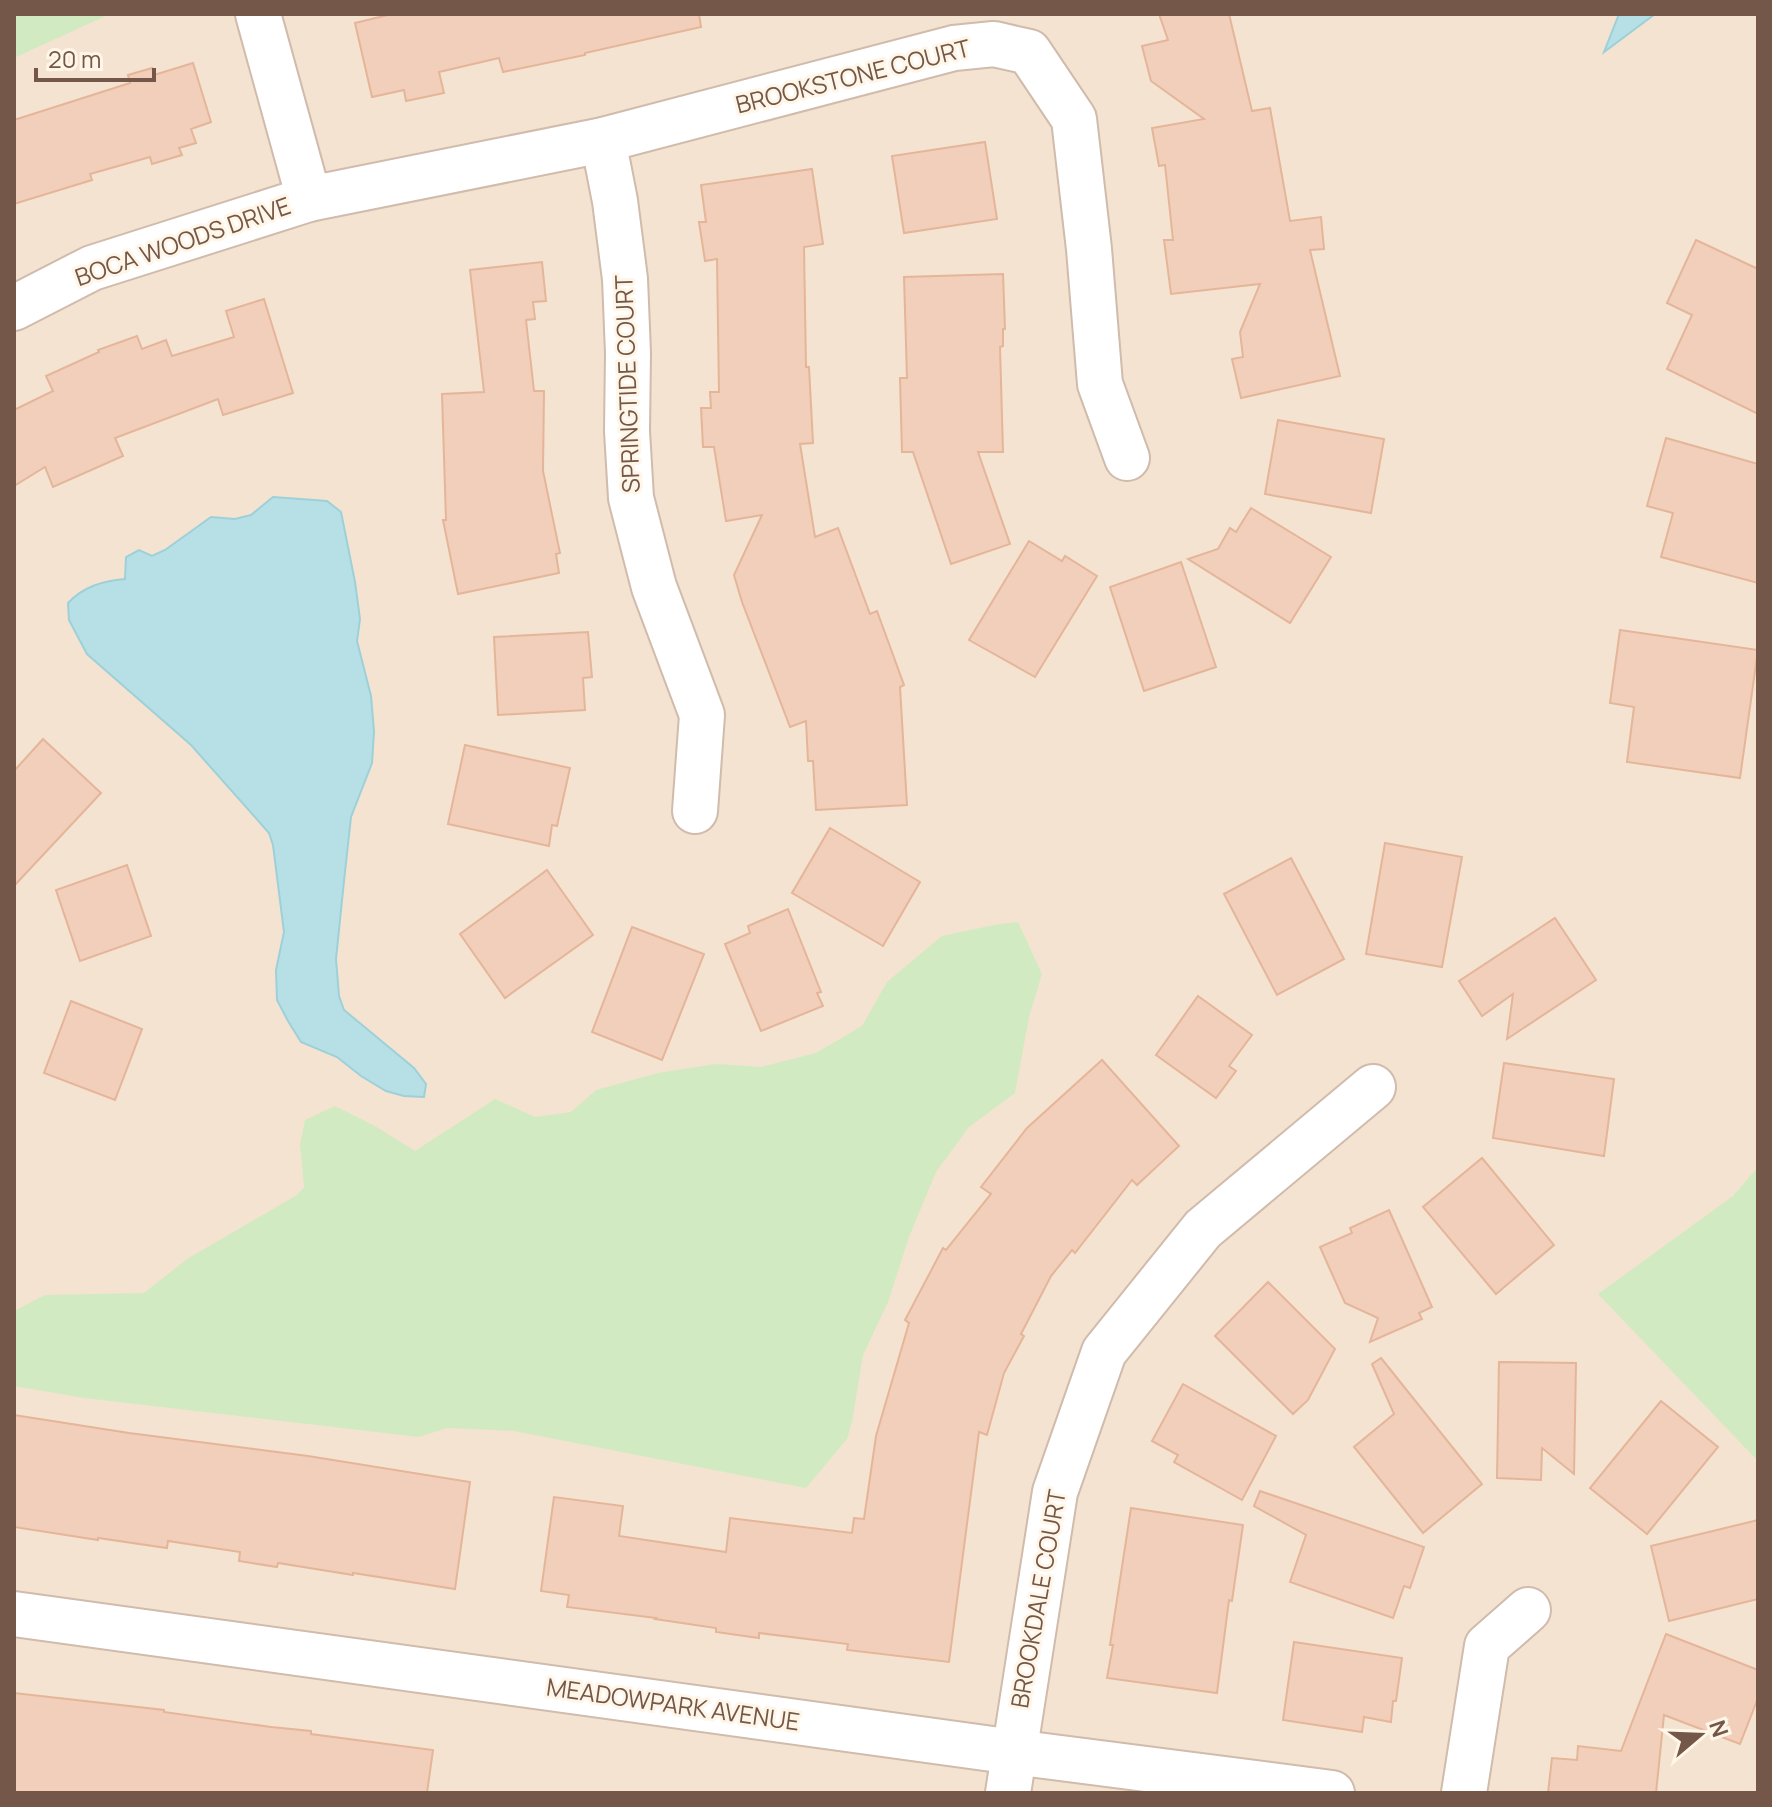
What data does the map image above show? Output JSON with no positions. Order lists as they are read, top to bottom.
{
  "streets": {
    "street": [
      "BROOKSTONE COURT",
      "BOCA WOODS DRIVE",
      "SPRINGTIDE COURT",
      "BROOKDALE COURT",
      "MEADOWPARK AVENUE"
    ]
  },
  "crossings": [
    ["BROOKSTONE COURT", "BOCA WOODS DRIVE"],
    ["BROOKSTONE COURT", "SPRINGTIDE COURT"],
    ["BROOKDALE COURT", "MEADOWPARK AVENUE"]
  ],
  "scale_bar": "20 m",
  "north": "right"
}
